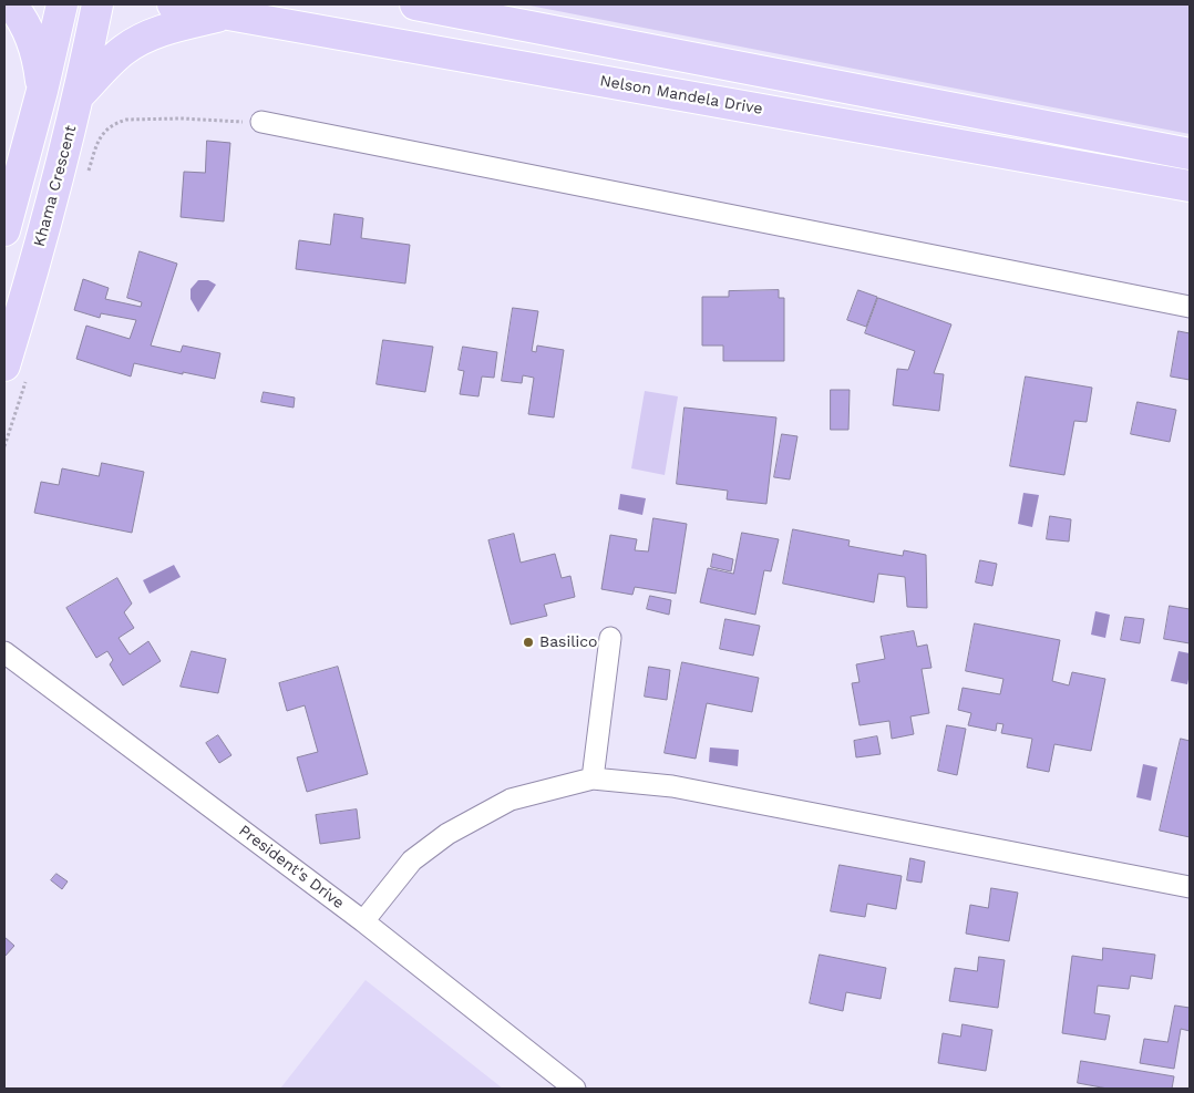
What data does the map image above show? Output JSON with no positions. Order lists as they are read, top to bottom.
{
  "streets": {
    "main road": ["Nelson Mandela Drive", "Khama Crescent"],
    "street": ["President's Drive"]
  },
  "places": ["Basilico"]
}
